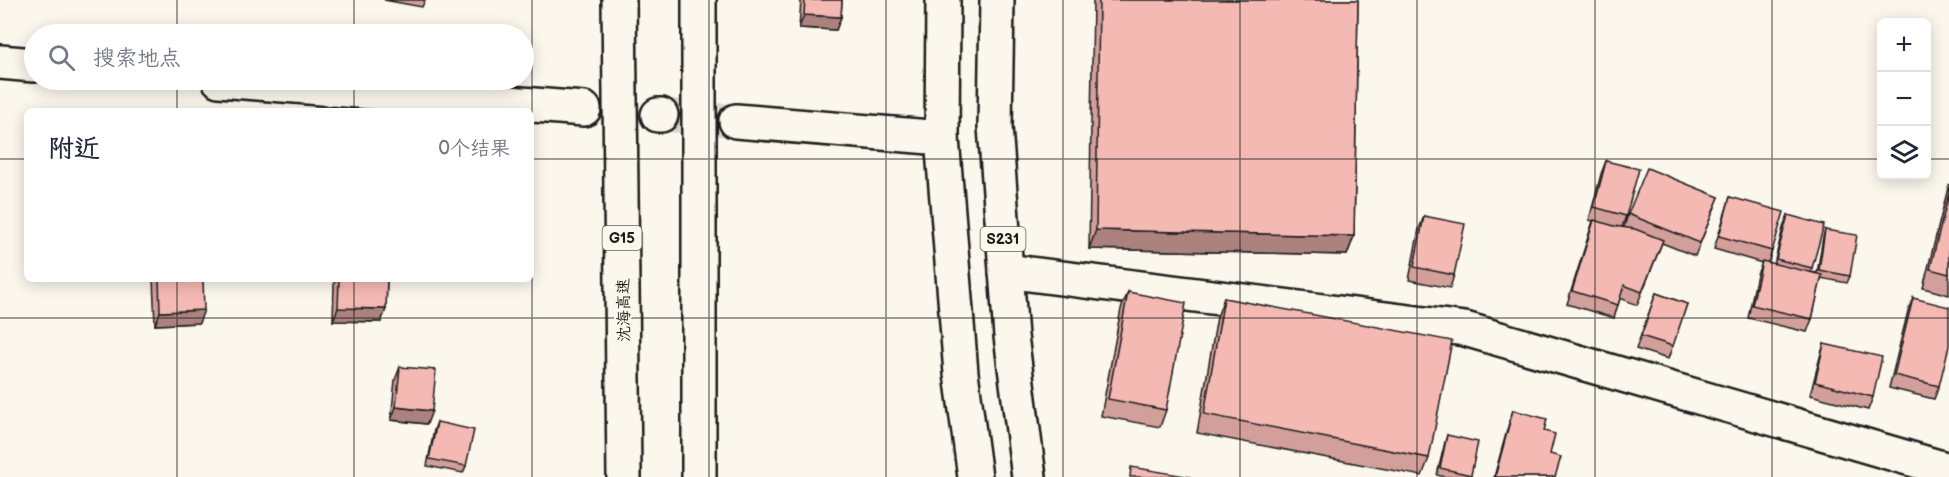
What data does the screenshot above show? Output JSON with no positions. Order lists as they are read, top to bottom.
{
  "streets": {
    "main road": ["G15", "S231", "沈海高速"]
  },
  "page": {
    "map_buttons": ["+", "−"],
    "search": "搜索地点",
    "heading": ["附近", "0个结果"]
  }
}
